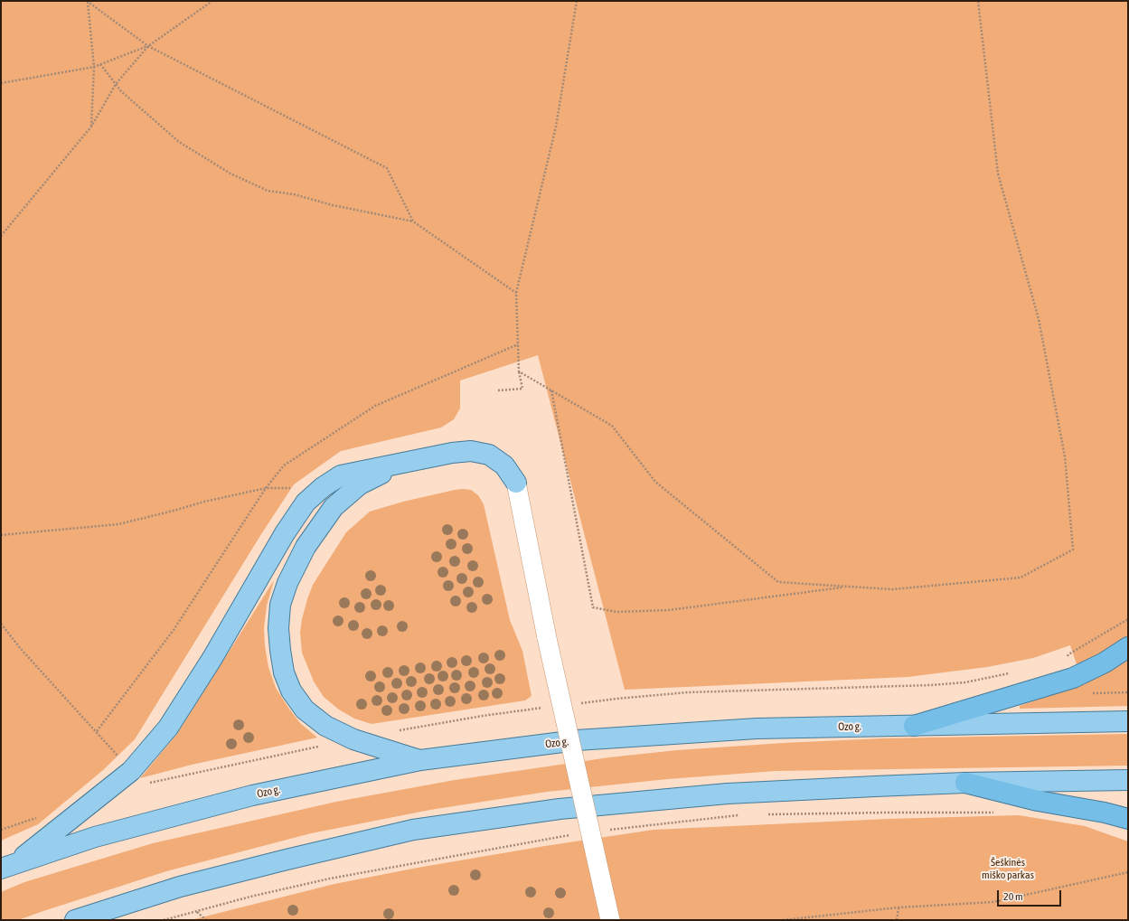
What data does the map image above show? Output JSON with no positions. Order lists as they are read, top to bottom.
{
  "streets": {
    "main road": ["Ozo g."]
  },
  "parks": ["Šeškinės miško parkas"],
  "scale_bar": "20 m"
}
